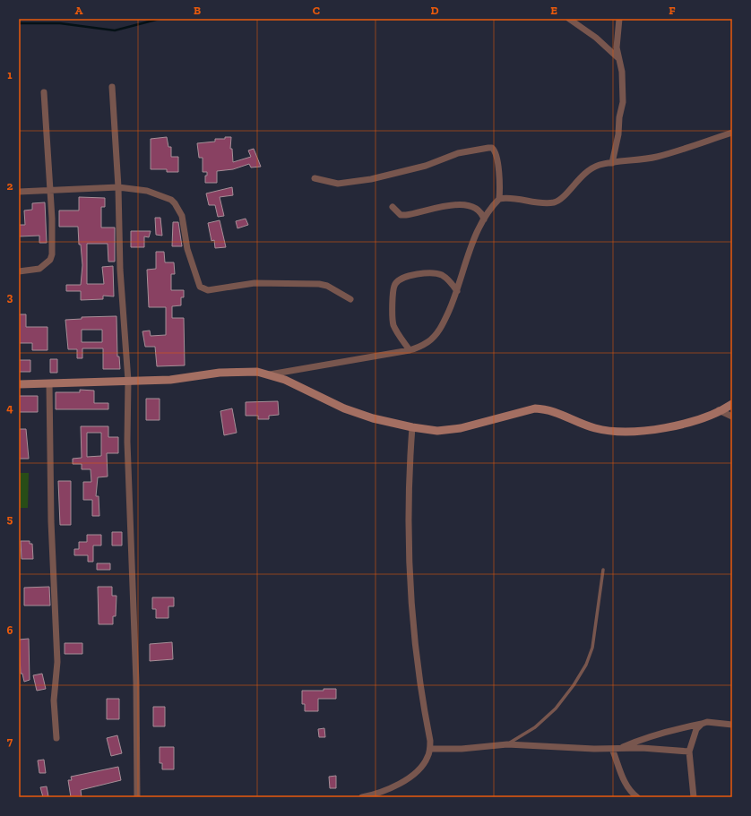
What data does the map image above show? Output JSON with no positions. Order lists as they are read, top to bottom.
{
  "grid": {
    "columns": [
      "A",
      "B",
      "C",
      "D",
      "E",
      "F"
    ],
    "rows": [
      "1",
      "2",
      "3",
      "4",
      "5",
      "6",
      "7"
    ]
  }
}
